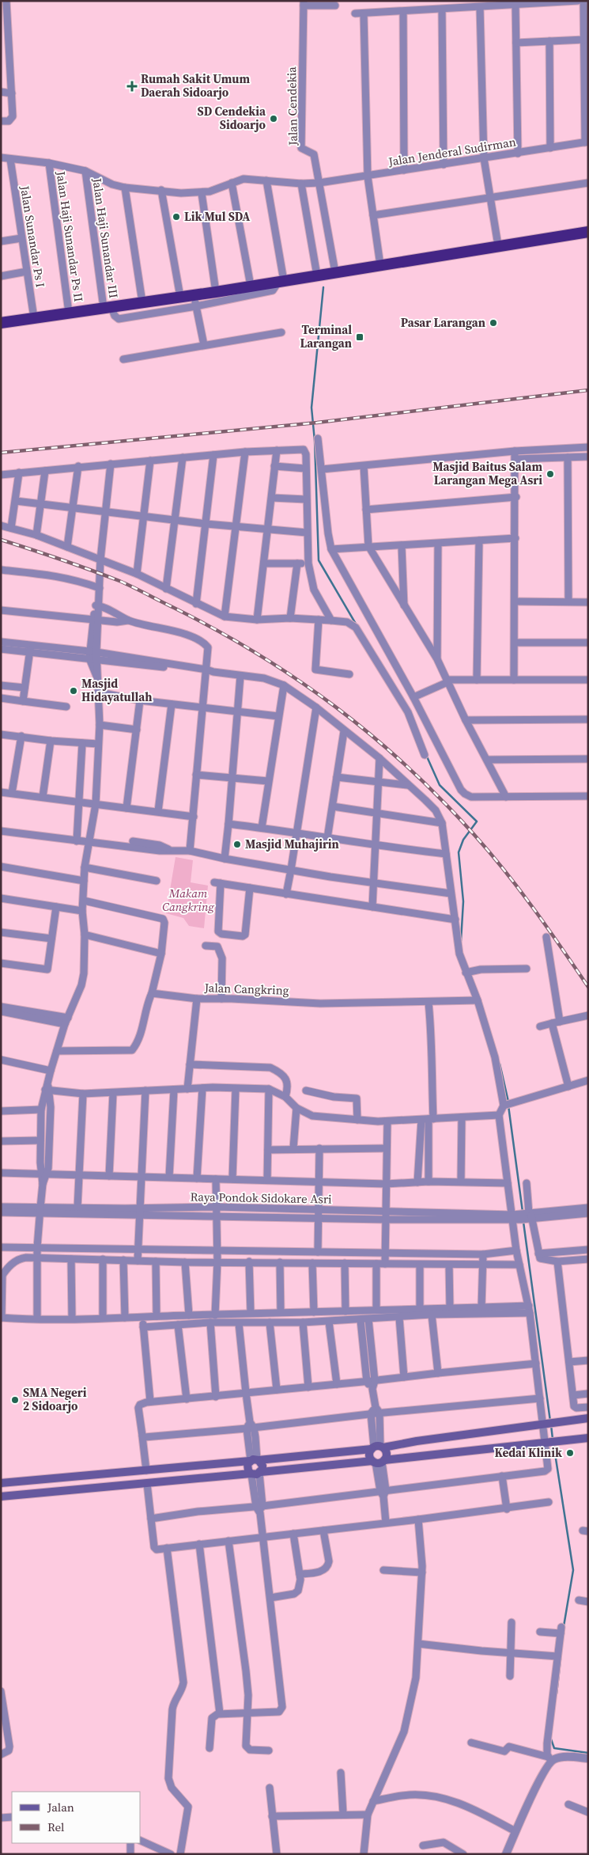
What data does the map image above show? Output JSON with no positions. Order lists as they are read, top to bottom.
{
  "streets": {
    "street": [
      "Jalan Cendekia",
      "Jalan Jenderal Sudirman",
      "Jalan Sunandar Ps I",
      "Jalan Haji Sunandar Ps II",
      "Jalan Haji Sunandar III",
      "Jalan Cangkring",
      "Raya Pondok Sidokare Asri"
    ]
  },
  "crossings": [
    ["Jalan Cendekia", "Jalan Jenderal Sudirman"]
  ],
  "parks": ["Makam Cangkring"],
  "places": {
    "health": ["Rumah Sakit Umum Daerah Sidoarjo"],
    "other": [
      "SD Cendekia Sidoarjo",
      "Lik Mul SDA",
      "Pasar Larangan",
      "Masjid Baitus Salam Larangan Mega Asri",
      "Masjid Hidayatullah",
      "Masjid Muhajirin",
      "SMA Negeri 2 Sidoarjo",
      "Kedai Klinik"
    ],
    "transit": ["Terminal Larangan"]
  },
  "legend": ["Jalan", "Rel"]
}
